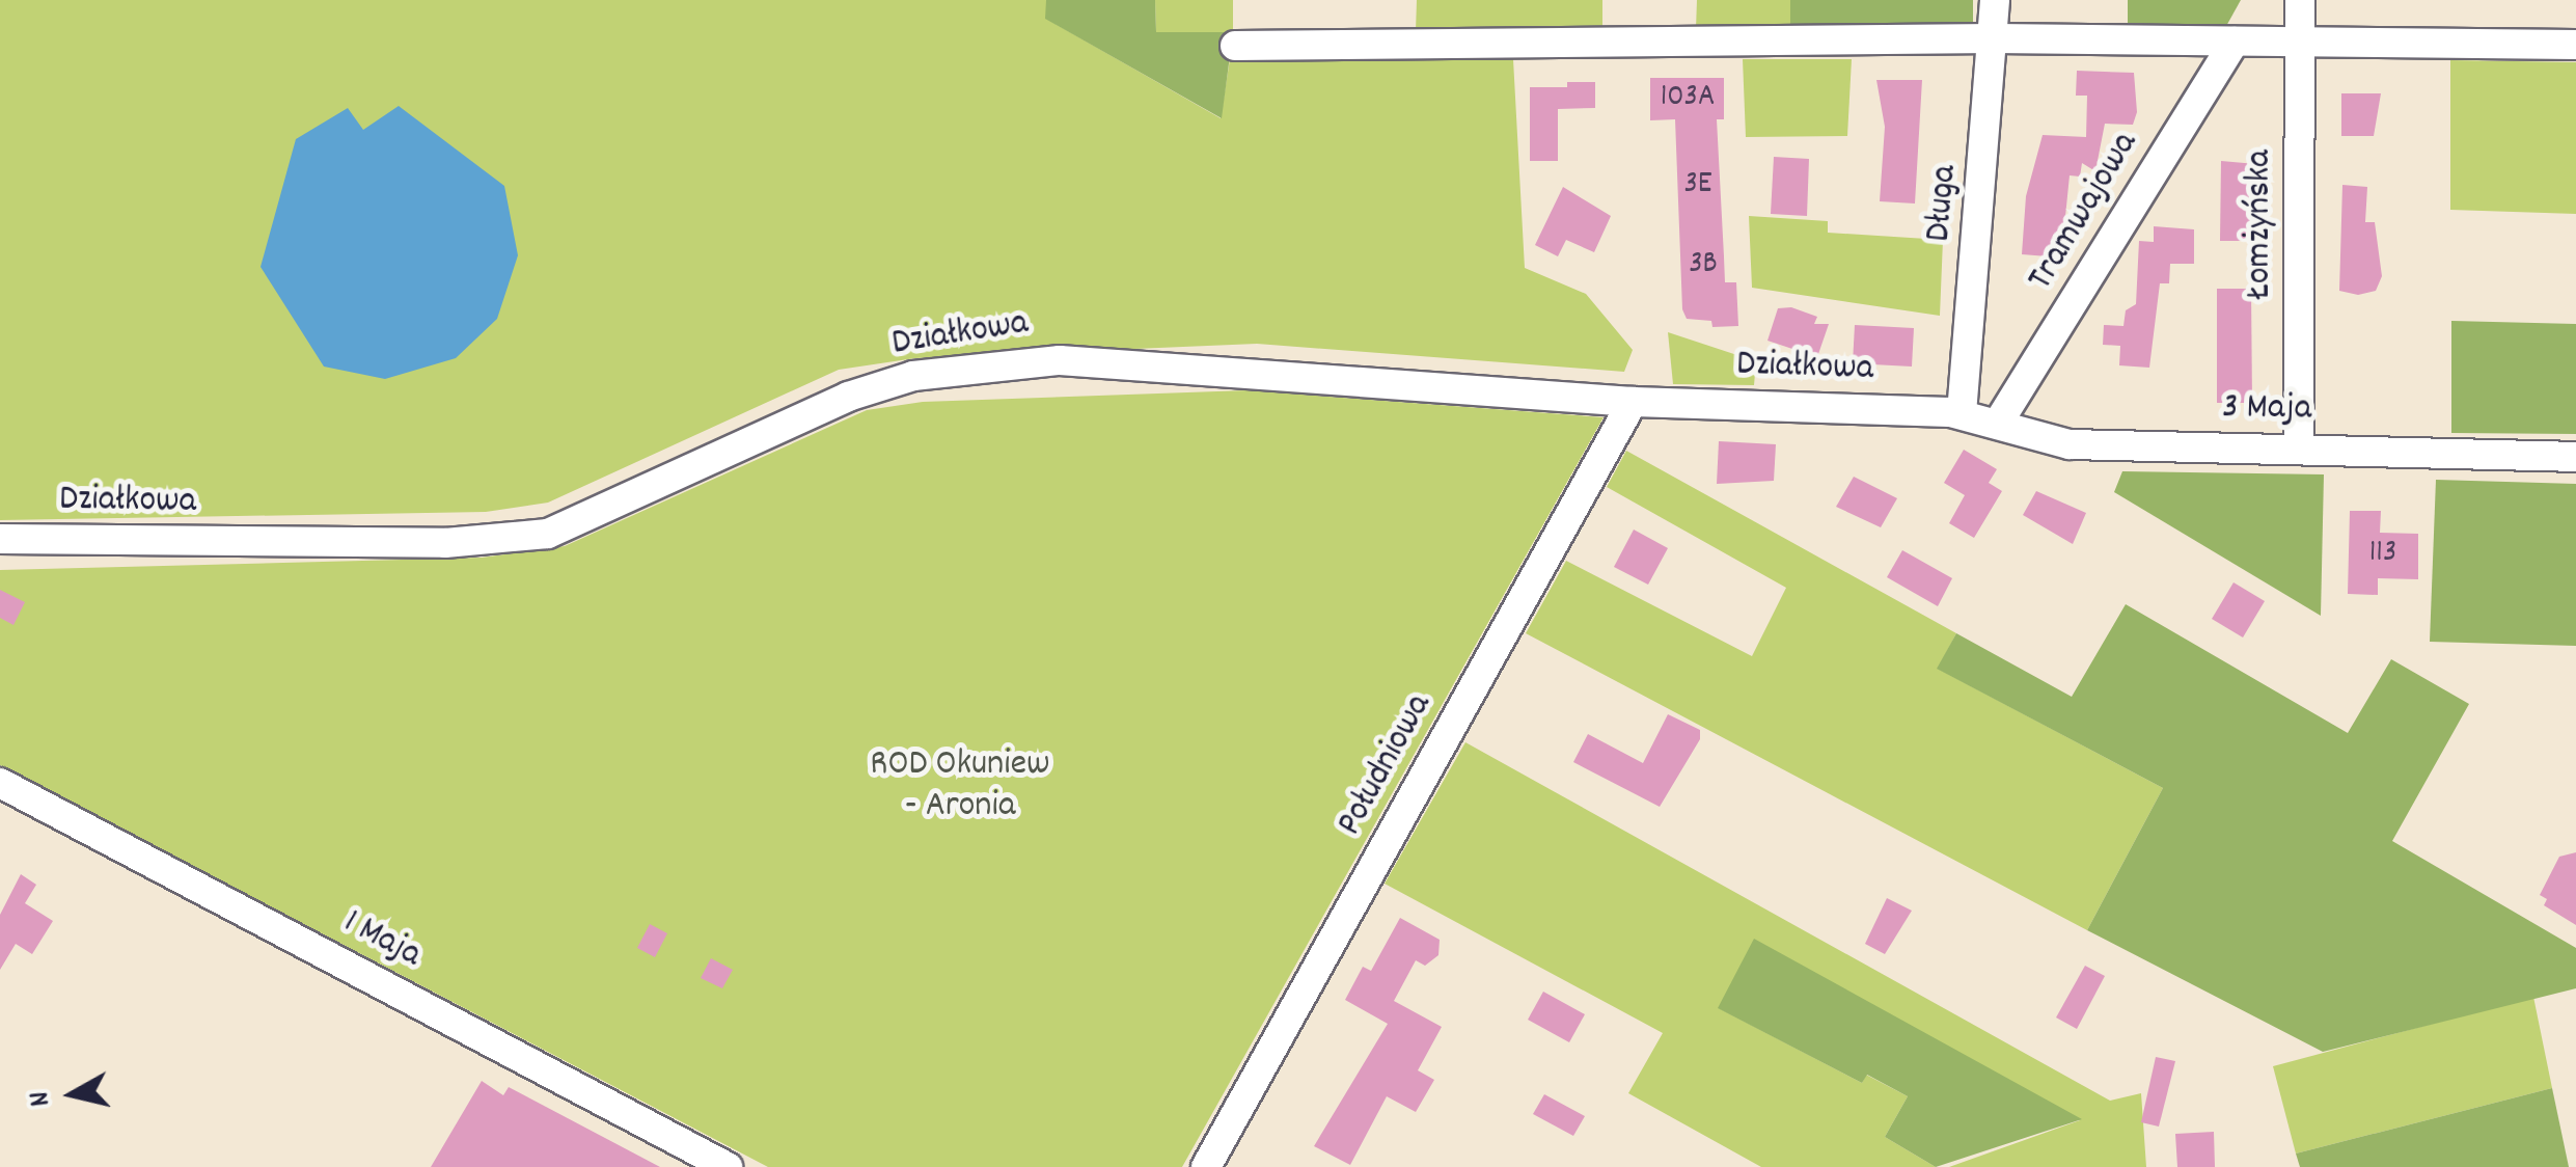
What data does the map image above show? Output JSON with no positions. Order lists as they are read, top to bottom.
{
  "streets": {
    "street": [
      "Długa",
      "Tramwajowa",
      "Łomżyńska",
      "Działkowa",
      "3 Maja",
      "Południowa",
      "1 Maja"
    ]
  },
  "crossings": [
    ["Długa", "Działkowa"],
    ["Długa", "3 Maja"],
    ["Tramwajowa", "3 Maja"],
    ["Łomżyńska", "3 Maja"],
    ["Działkowa", "3 Maja"],
    ["Działkowa", "Południowa"]
  ],
  "parks": ["ROD Okuniew - Aronia"],
  "house_numbers": [
    "103A",
    "3E",
    "3B",
    "113"
  ],
  "north": "left"
}
